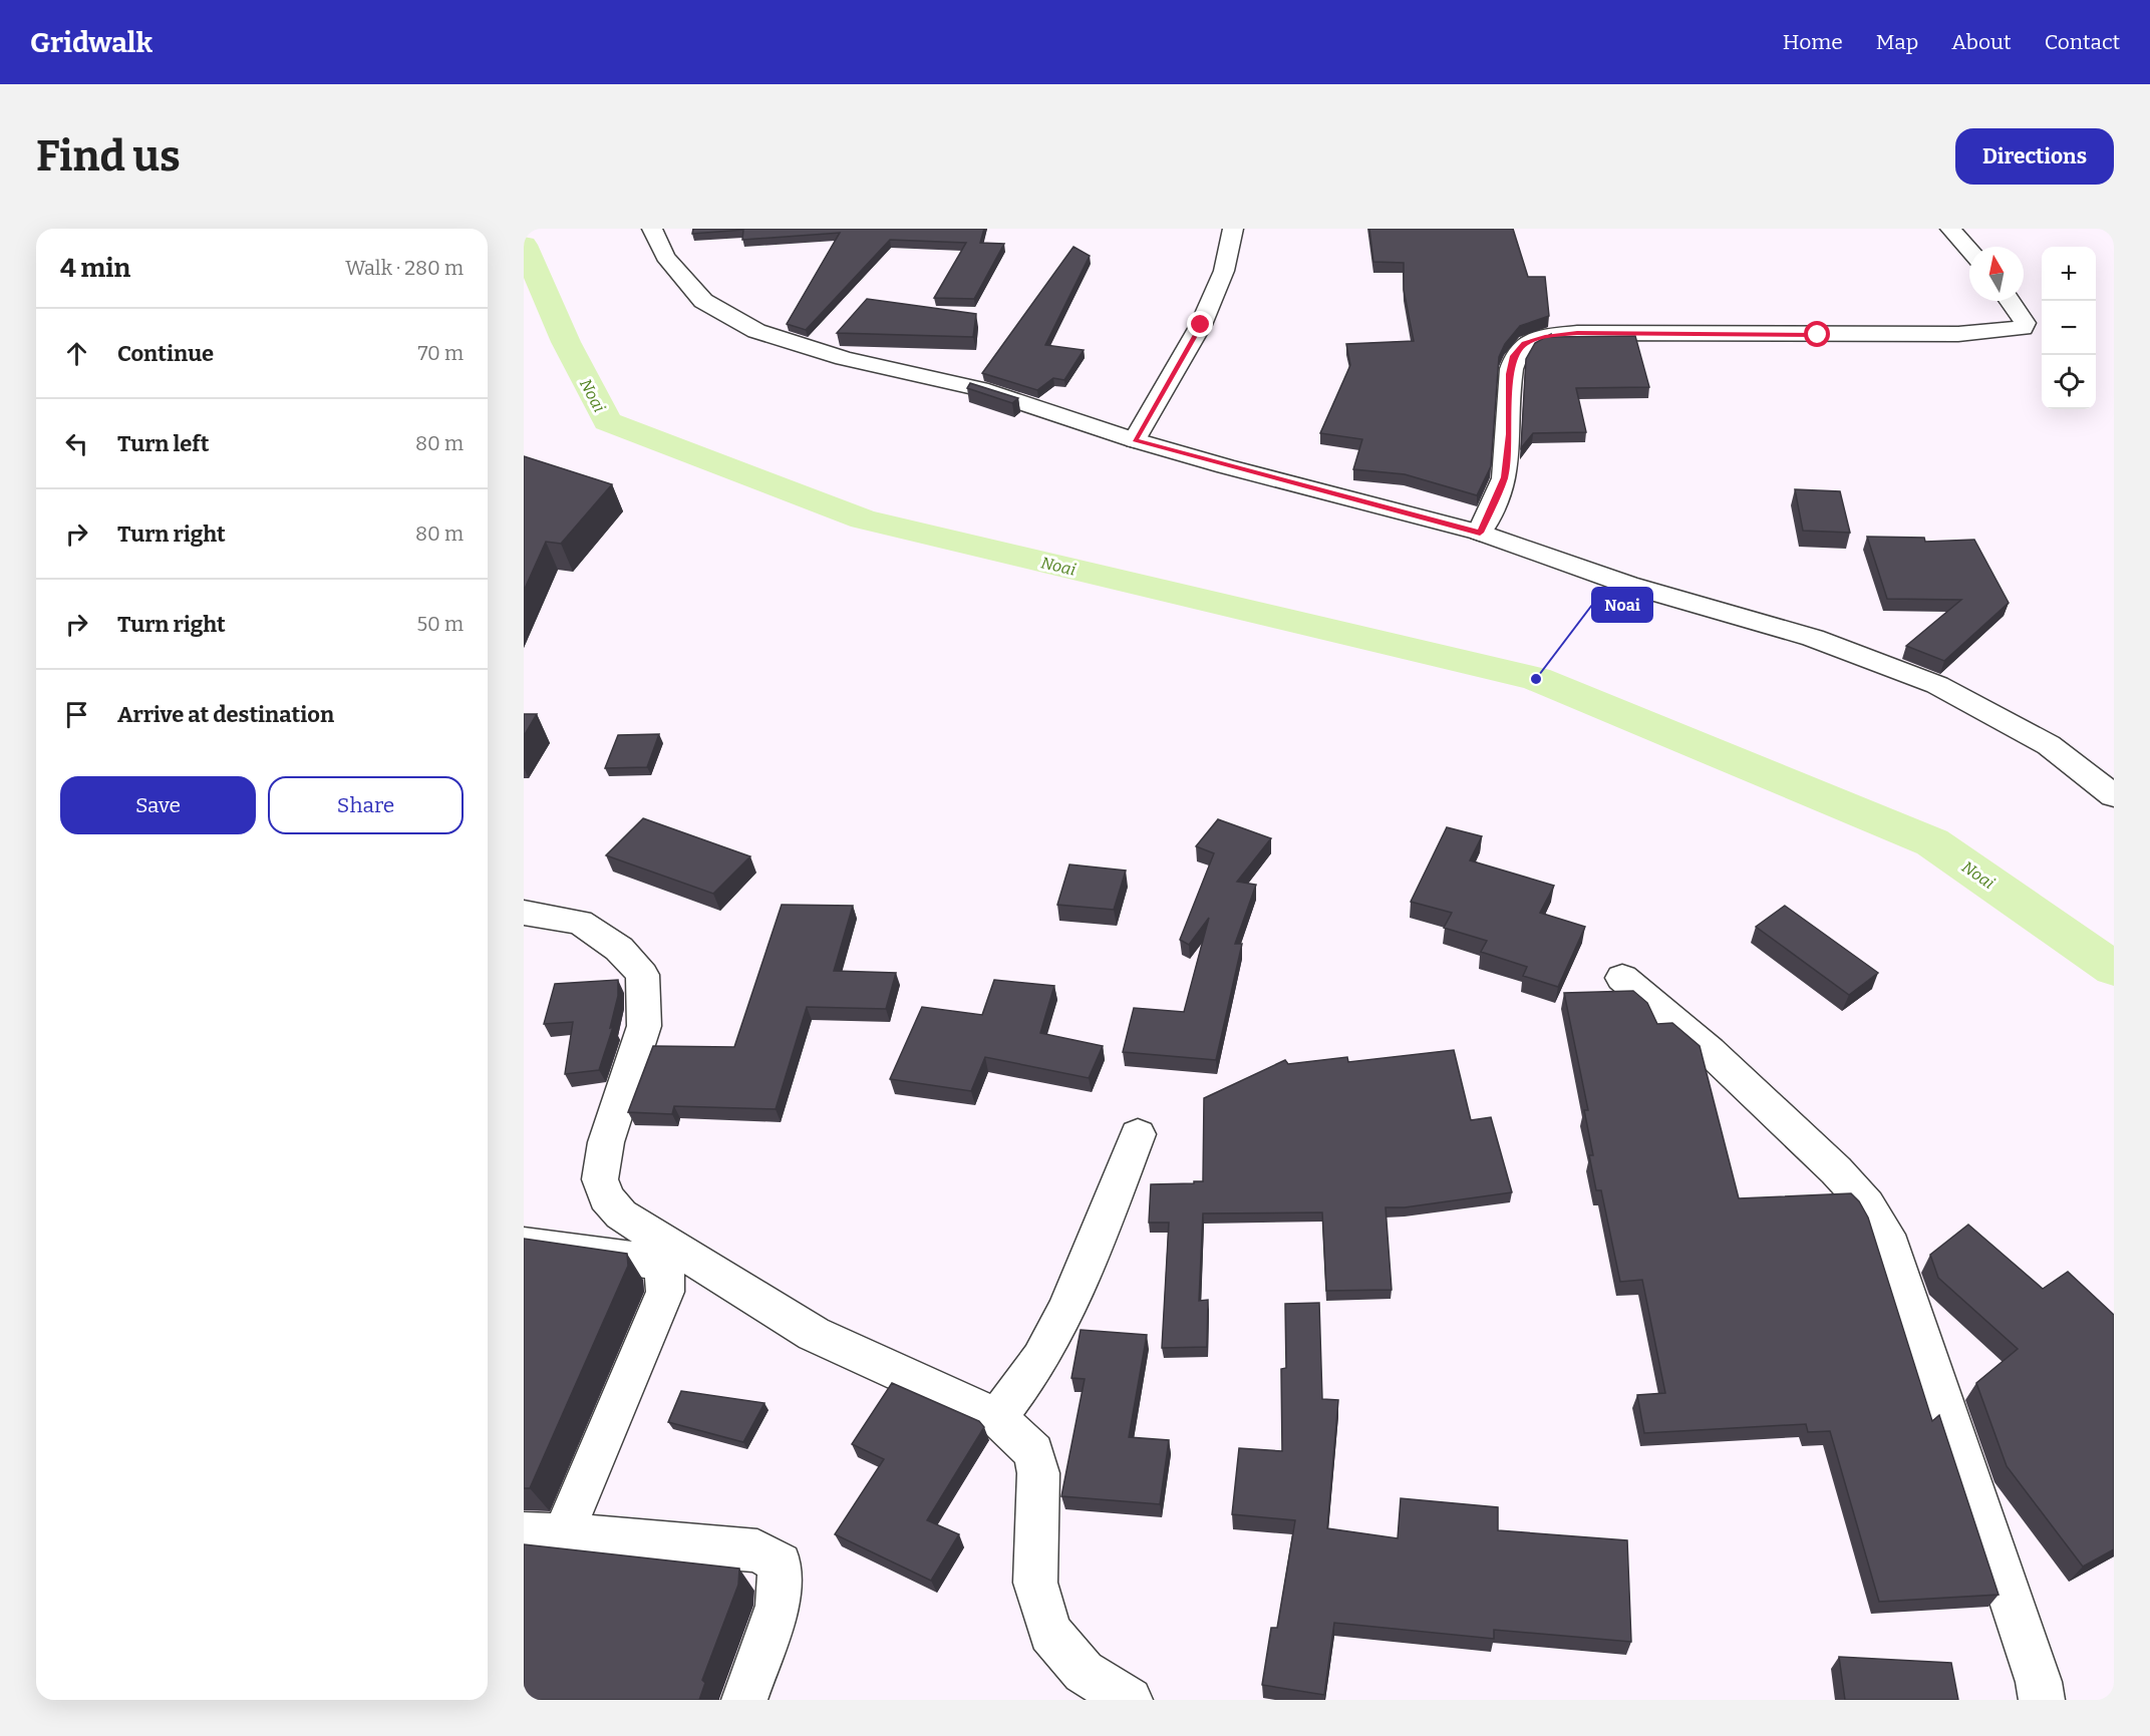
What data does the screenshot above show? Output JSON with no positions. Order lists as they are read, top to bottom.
{
  "water": ["Noai"],
  "places": ["Noai"],
  "north": "top",
  "page": {
    "header": "Gridwalk",
    "nav": [
      "Home",
      "Map",
      "About",
      "Contact"
    ],
    "buttons": [
      "Directions",
      ["Save", "Share"]
    ],
    "title": "Find us",
    "heading": ["4 min", "Walk · 280 m"],
    "map_buttons": ["+", "−"],
    "list": [
      ["Continue", "70 m"],
      ["Turn left", "80 m"],
      ["Turn right", "80 m"],
      ["Turn right", "50 m"],
      "Arrive at destination"
    ]
  }
}
